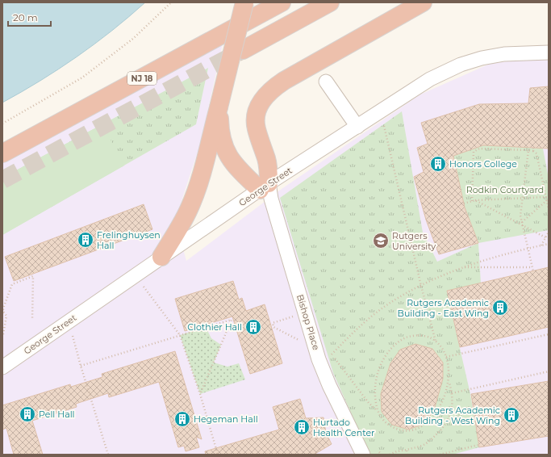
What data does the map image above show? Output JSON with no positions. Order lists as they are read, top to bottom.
{
  "streets": {
    "highway": ["NJ 18"],
    "street": ["George Street", "Bishop Place"]
  },
  "crossings": [
    ["George Street", "Bishop Place"]
  ],
  "parks": ["Rodkin Courtyard"],
  "places": {
    "building": [
      "Honors College",
      "Frelinghuysen Hall",
      "Rutgers Academic Building - East Wing",
      "Clothier Hall",
      "Pell Hall",
      "Rutgers Academic Building - West Wing",
      "Hegeman Hall",
      "Hurtado Health Center"
    ],
    "school or university": ["Rutgers University"]
  },
  "scale_bar": "20 m"
}
